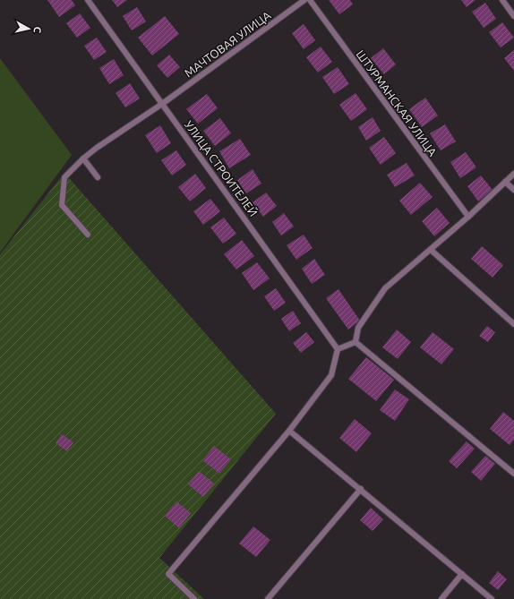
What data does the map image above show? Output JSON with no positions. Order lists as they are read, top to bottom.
{
  "streets": {
    "lane": ["МАЧТОВАЯ УЛИЦА", "ШТУРМАНСКАЯ УЛИЦА", "УЛИЦА СТРОИТЕЛЕЙ"]
  },
  "crossings": [
    ["МАЧТОВАЯ УЛИЦА", "УЛИЦА СТРОИТЕЛЕЙ"]
  ],
  "north": "right"
}
